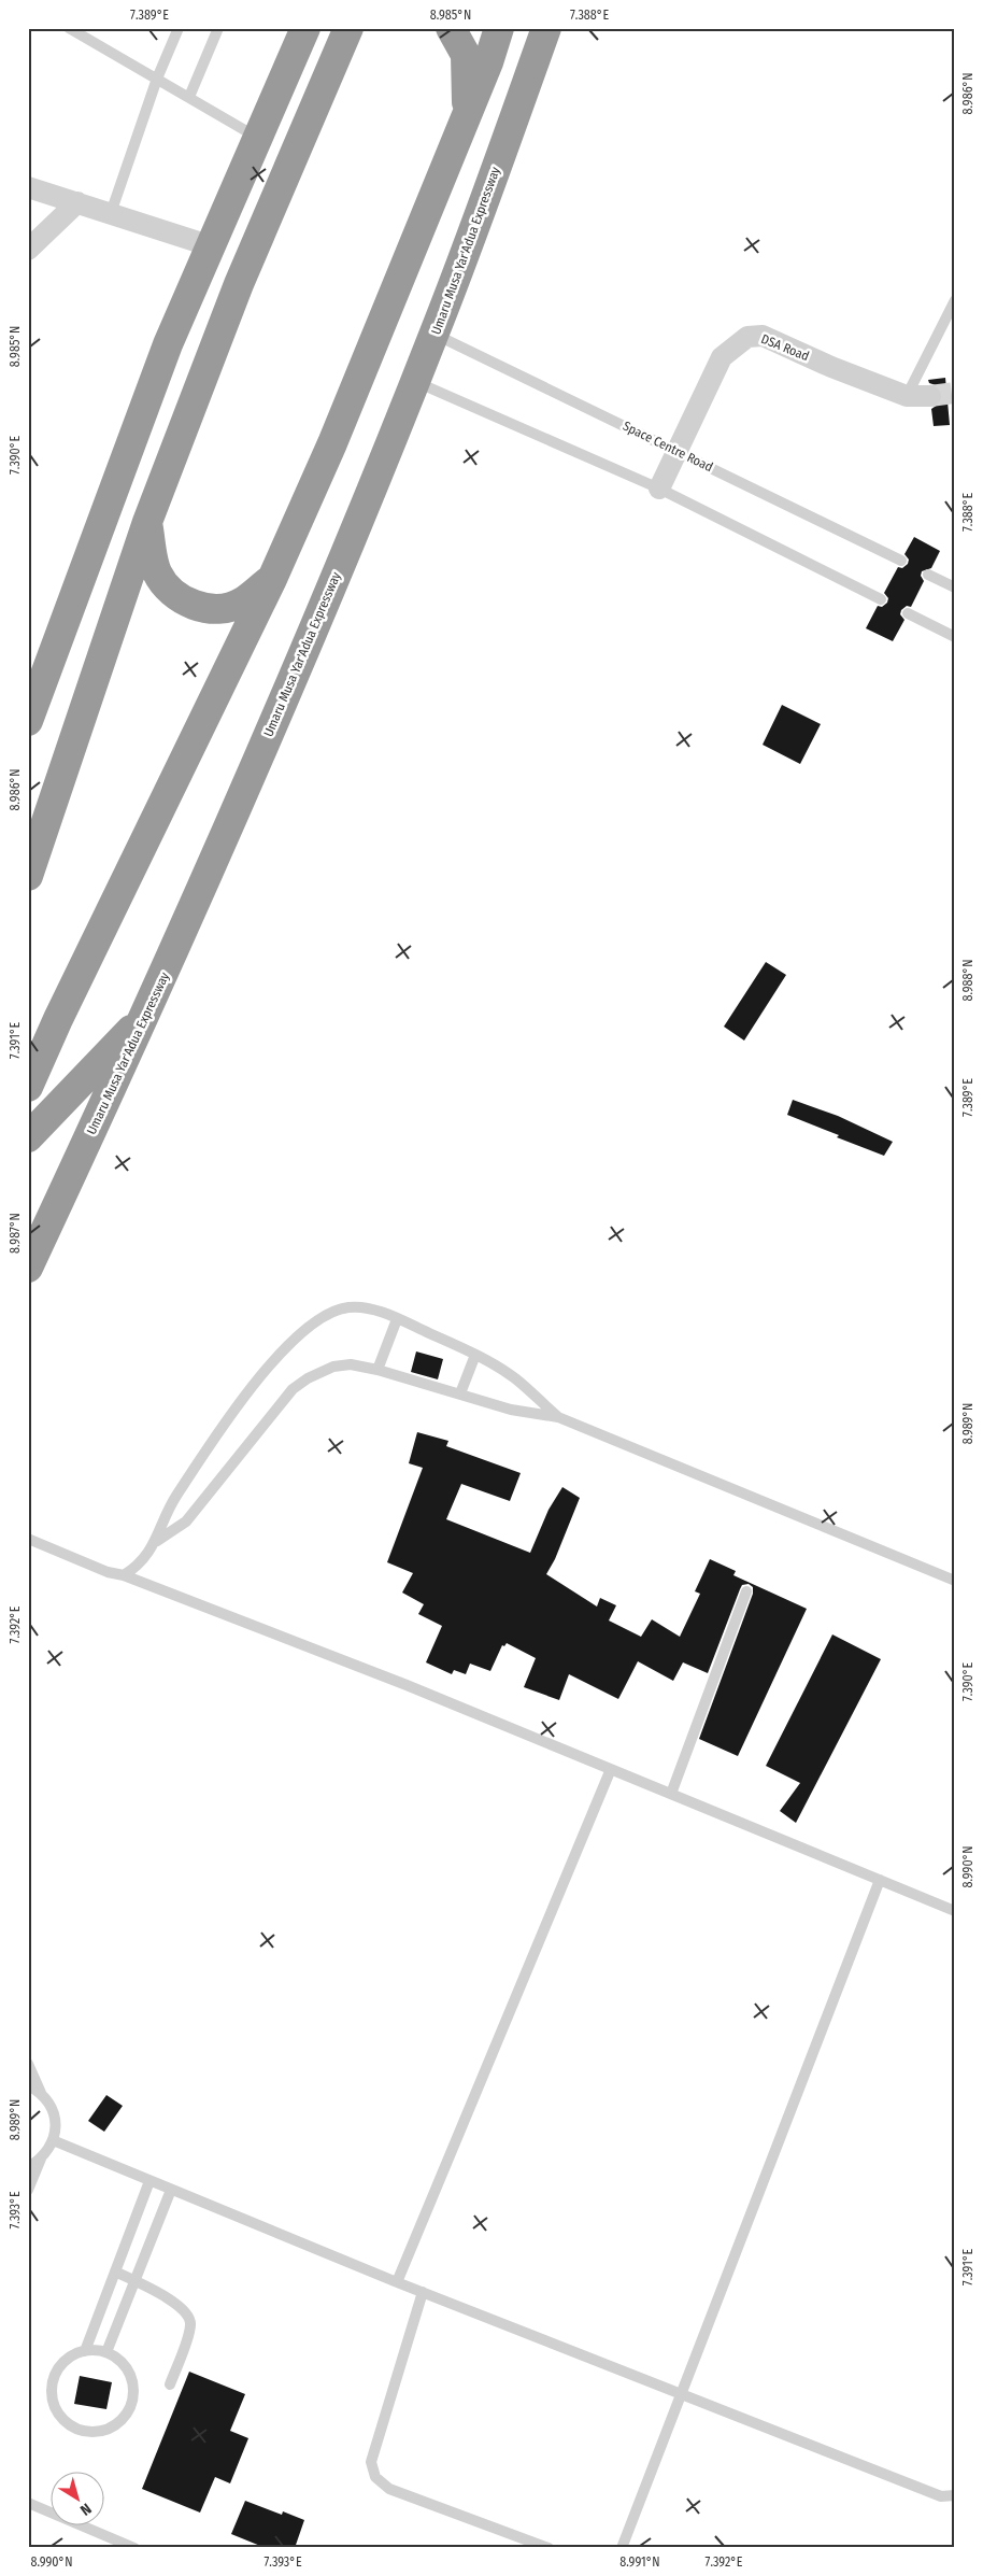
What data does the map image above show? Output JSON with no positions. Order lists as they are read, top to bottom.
{
  "streets": {
    "highway": ["Umaru Musa Yar'Adua Expressway"],
    "street": ["DSA Road"],
    "lane": ["Space Centre Road"]
  },
  "crossings": [
    ["Umaru Musa Yar'Adua Expressway", "Space Centre Road"],
    ["DSA Road", "Space Centre Road"]
  ],
  "north": "bottom right",
  "coordinates": [
    "7.389°E",
    "8.985°N",
    "7.388°E",
    "8.986°N",
    "7.390°E",
    "8.988°N",
    "7.391°E",
    "8.987°N",
    "8.989°N",
    "7.392°E",
    "8.990°N",
    "7.393°E",
    "8.991°N"
  ]
}
